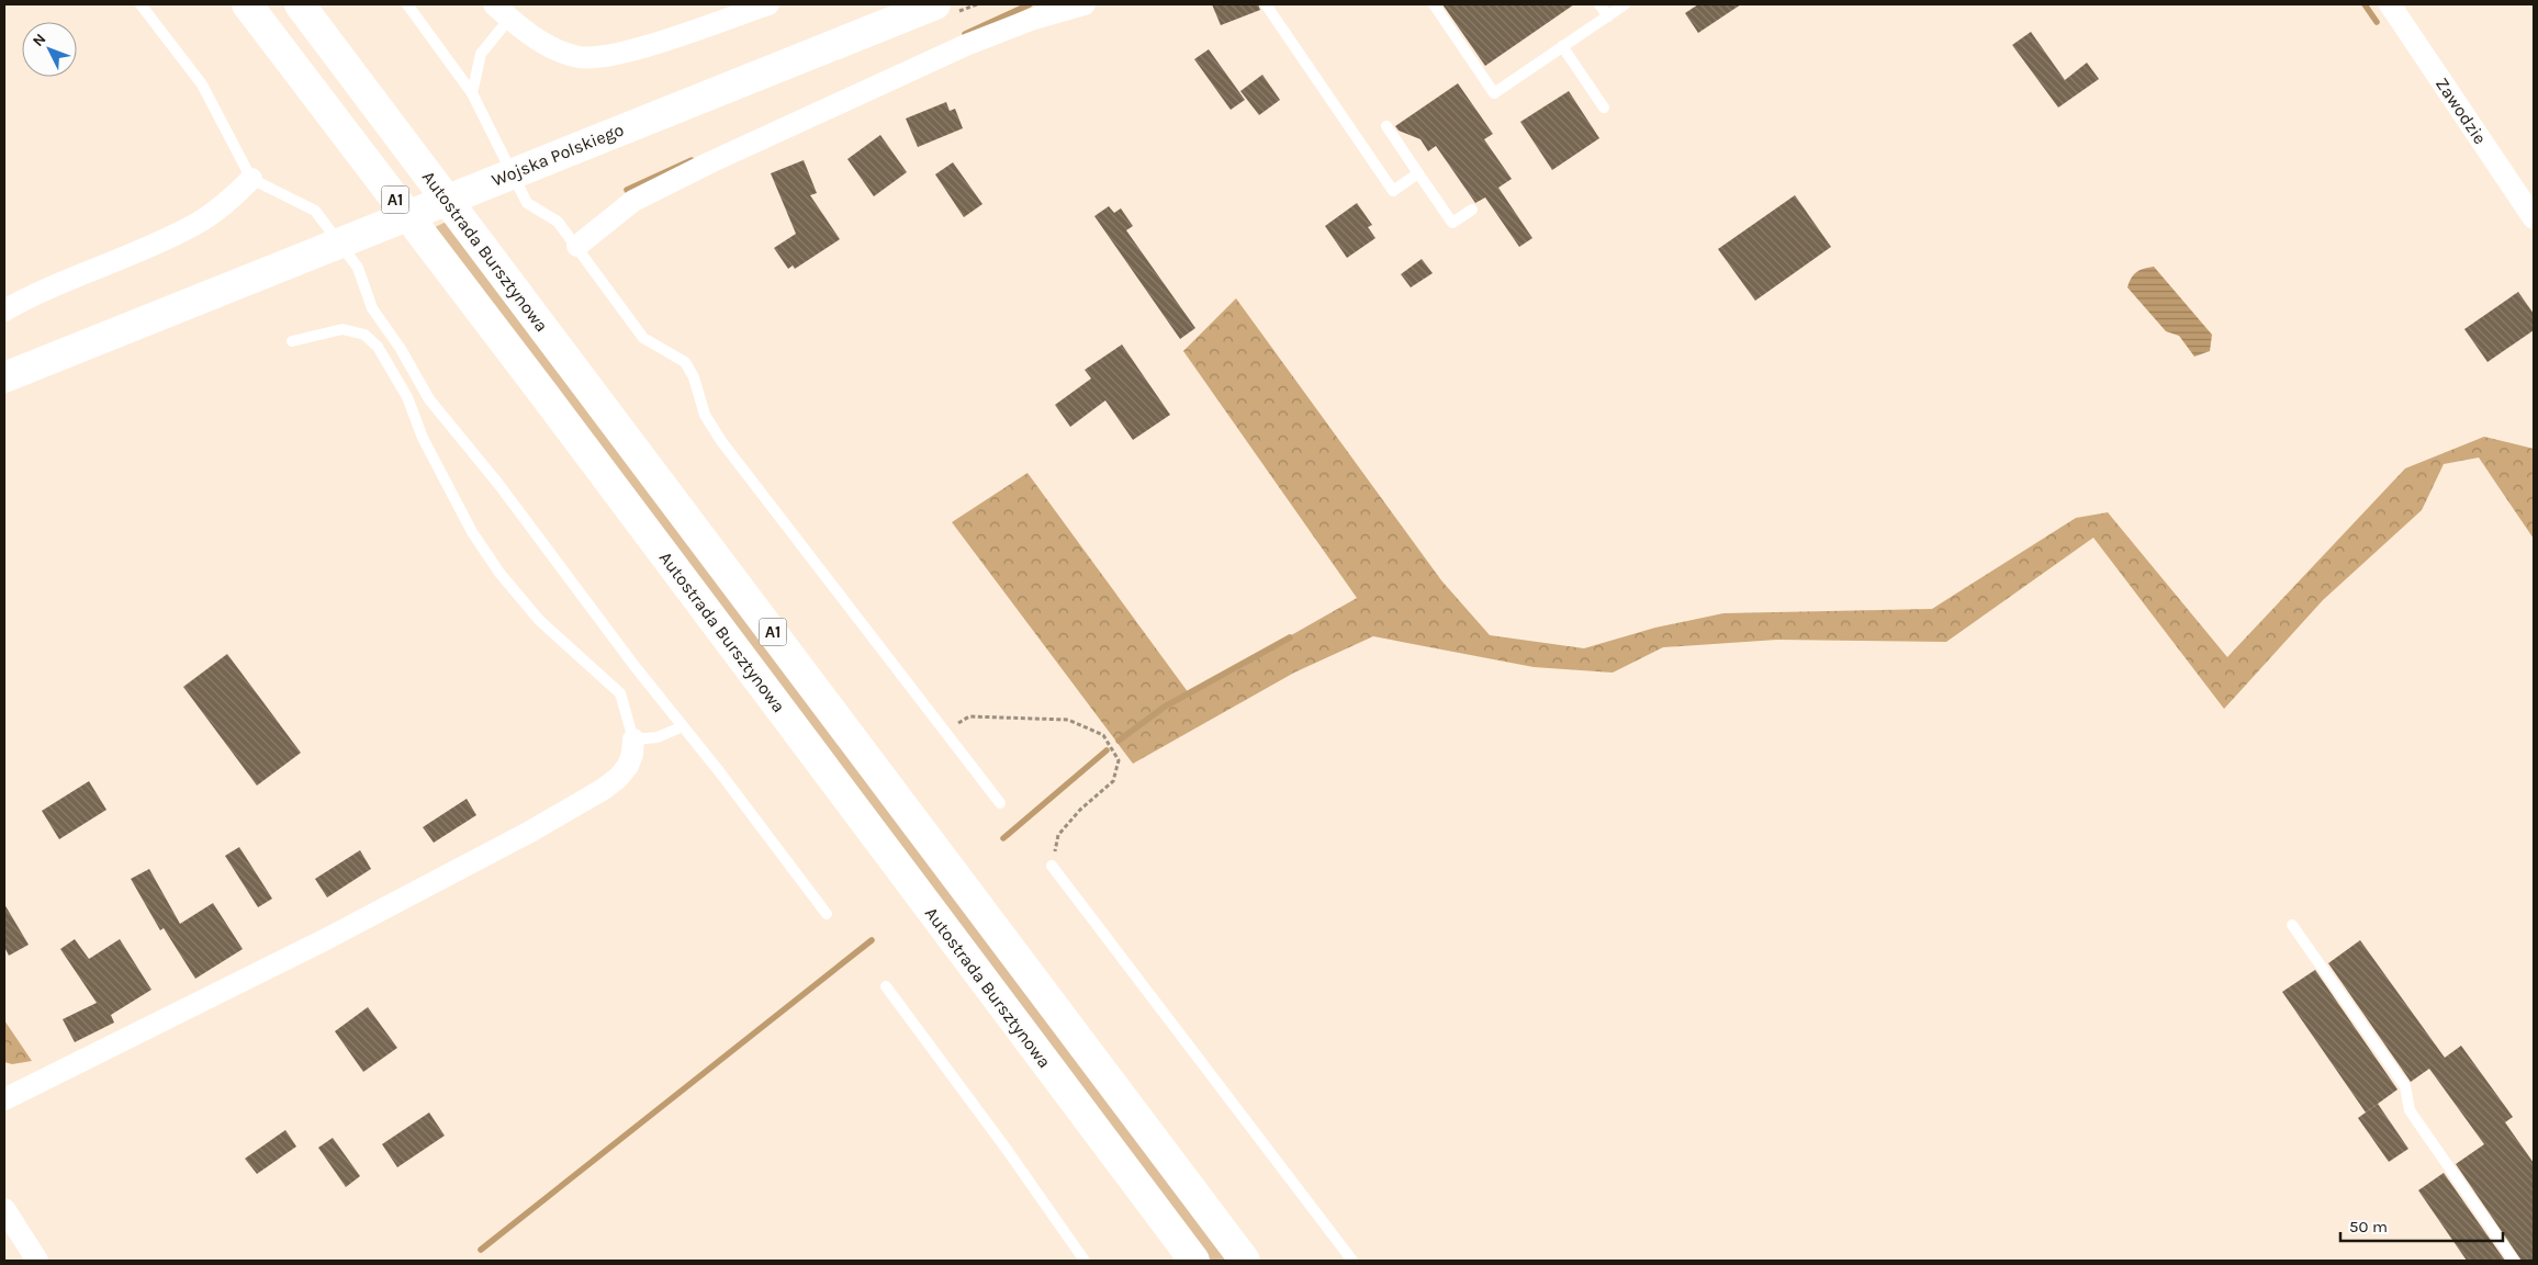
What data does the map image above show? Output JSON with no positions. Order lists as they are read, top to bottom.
{
  "streets": {
    "main road": ["Wojska Polskiego", "A1", "Autostrada Bursztynowa"],
    "street": ["Zawodzie"]
  },
  "scale_bar": "50 m",
  "north": "top left"
}
